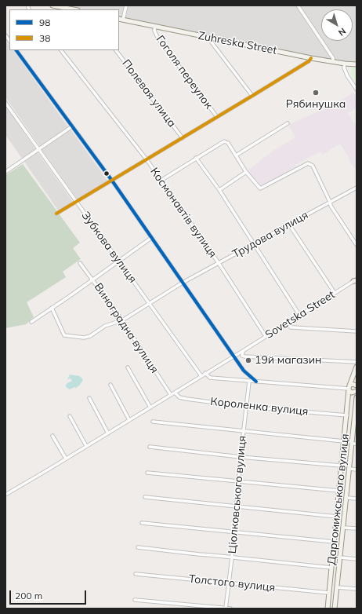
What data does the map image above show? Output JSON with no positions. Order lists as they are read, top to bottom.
{
  "streets": {
    "street": [
      "Zuhreska Street",
      "Гоголя переулок",
      "Полевая улица",
      "Космонавтів вулиця",
      "Трудова вулиця",
      "Зубкова вулиця",
      "Sovetska Street",
      "Виноградна вулиця",
      "Короленка вулиця",
      "Ціолковського вулиця",
      "Даргомижського вулиця",
      "Толстого вулиця"
    ]
  },
  "crossings": [
    ["Zuhreska Street", "Гоголя переулок"],
    ["Космонавтів вулиця", "Трудова вулиця"],
    ["Космонавтів вулиця", "Sovetska Street"],
    ["Трудова вулиця", "Зубкова вулиця"],
    ["Трудова вулиця", "Виноградна вулиця"],
    ["Зубкова вулиця", "Sovetska Street"],
    ["Sovetska Street", "Виноградна вулиця"],
    ["Sovetska Street", "Короленка вулиця"],
    ["Короленка вулиця", "Ціолковського вулиця"],
    ["Короленка вулиця", "Даргомижського вулиця"],
    ["Ціолковського вулиця", "Толстого вулиця"],
    ["Даргомижського вулиця", "Толстого вулиця"]
  ],
  "places": ["Рябинушка", "19й магазин"],
  "lines": ["transit line 98", "transit line 38"],
  "legend": ["98", "38"],
  "scale_bar": "200 m",
  "north": "bottom right"
}
